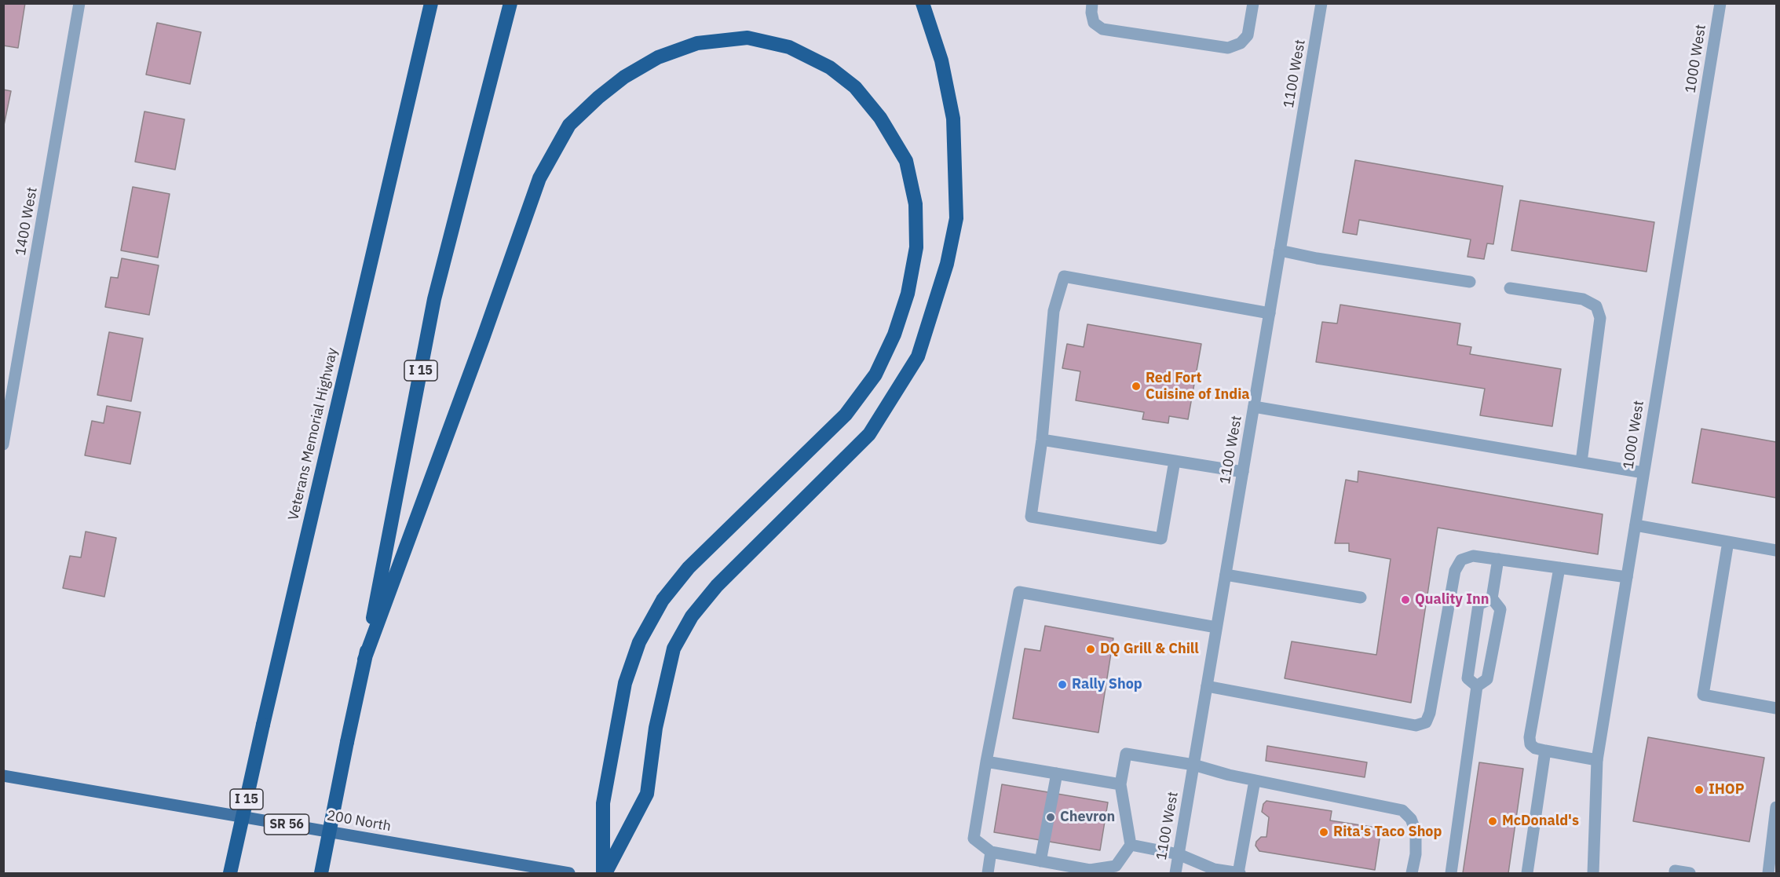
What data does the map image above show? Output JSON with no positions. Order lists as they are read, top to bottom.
{
  "streets": {
    "highway": ["I 15", "Veterans Memorial Highway"],
    "main road": ["200 North", "SR 56"],
    "street": ["1000 West", "1100 West", "1400 West"]
  },
  "places": [
    "Red Fort Cuisine of India",
    "Quality Inn",
    "DQ Grill & Chill",
    "Rally Shop",
    "IHOP",
    "Chevron",
    "McDonald's",
    "Rita's Taco Shop"
  ]
}
